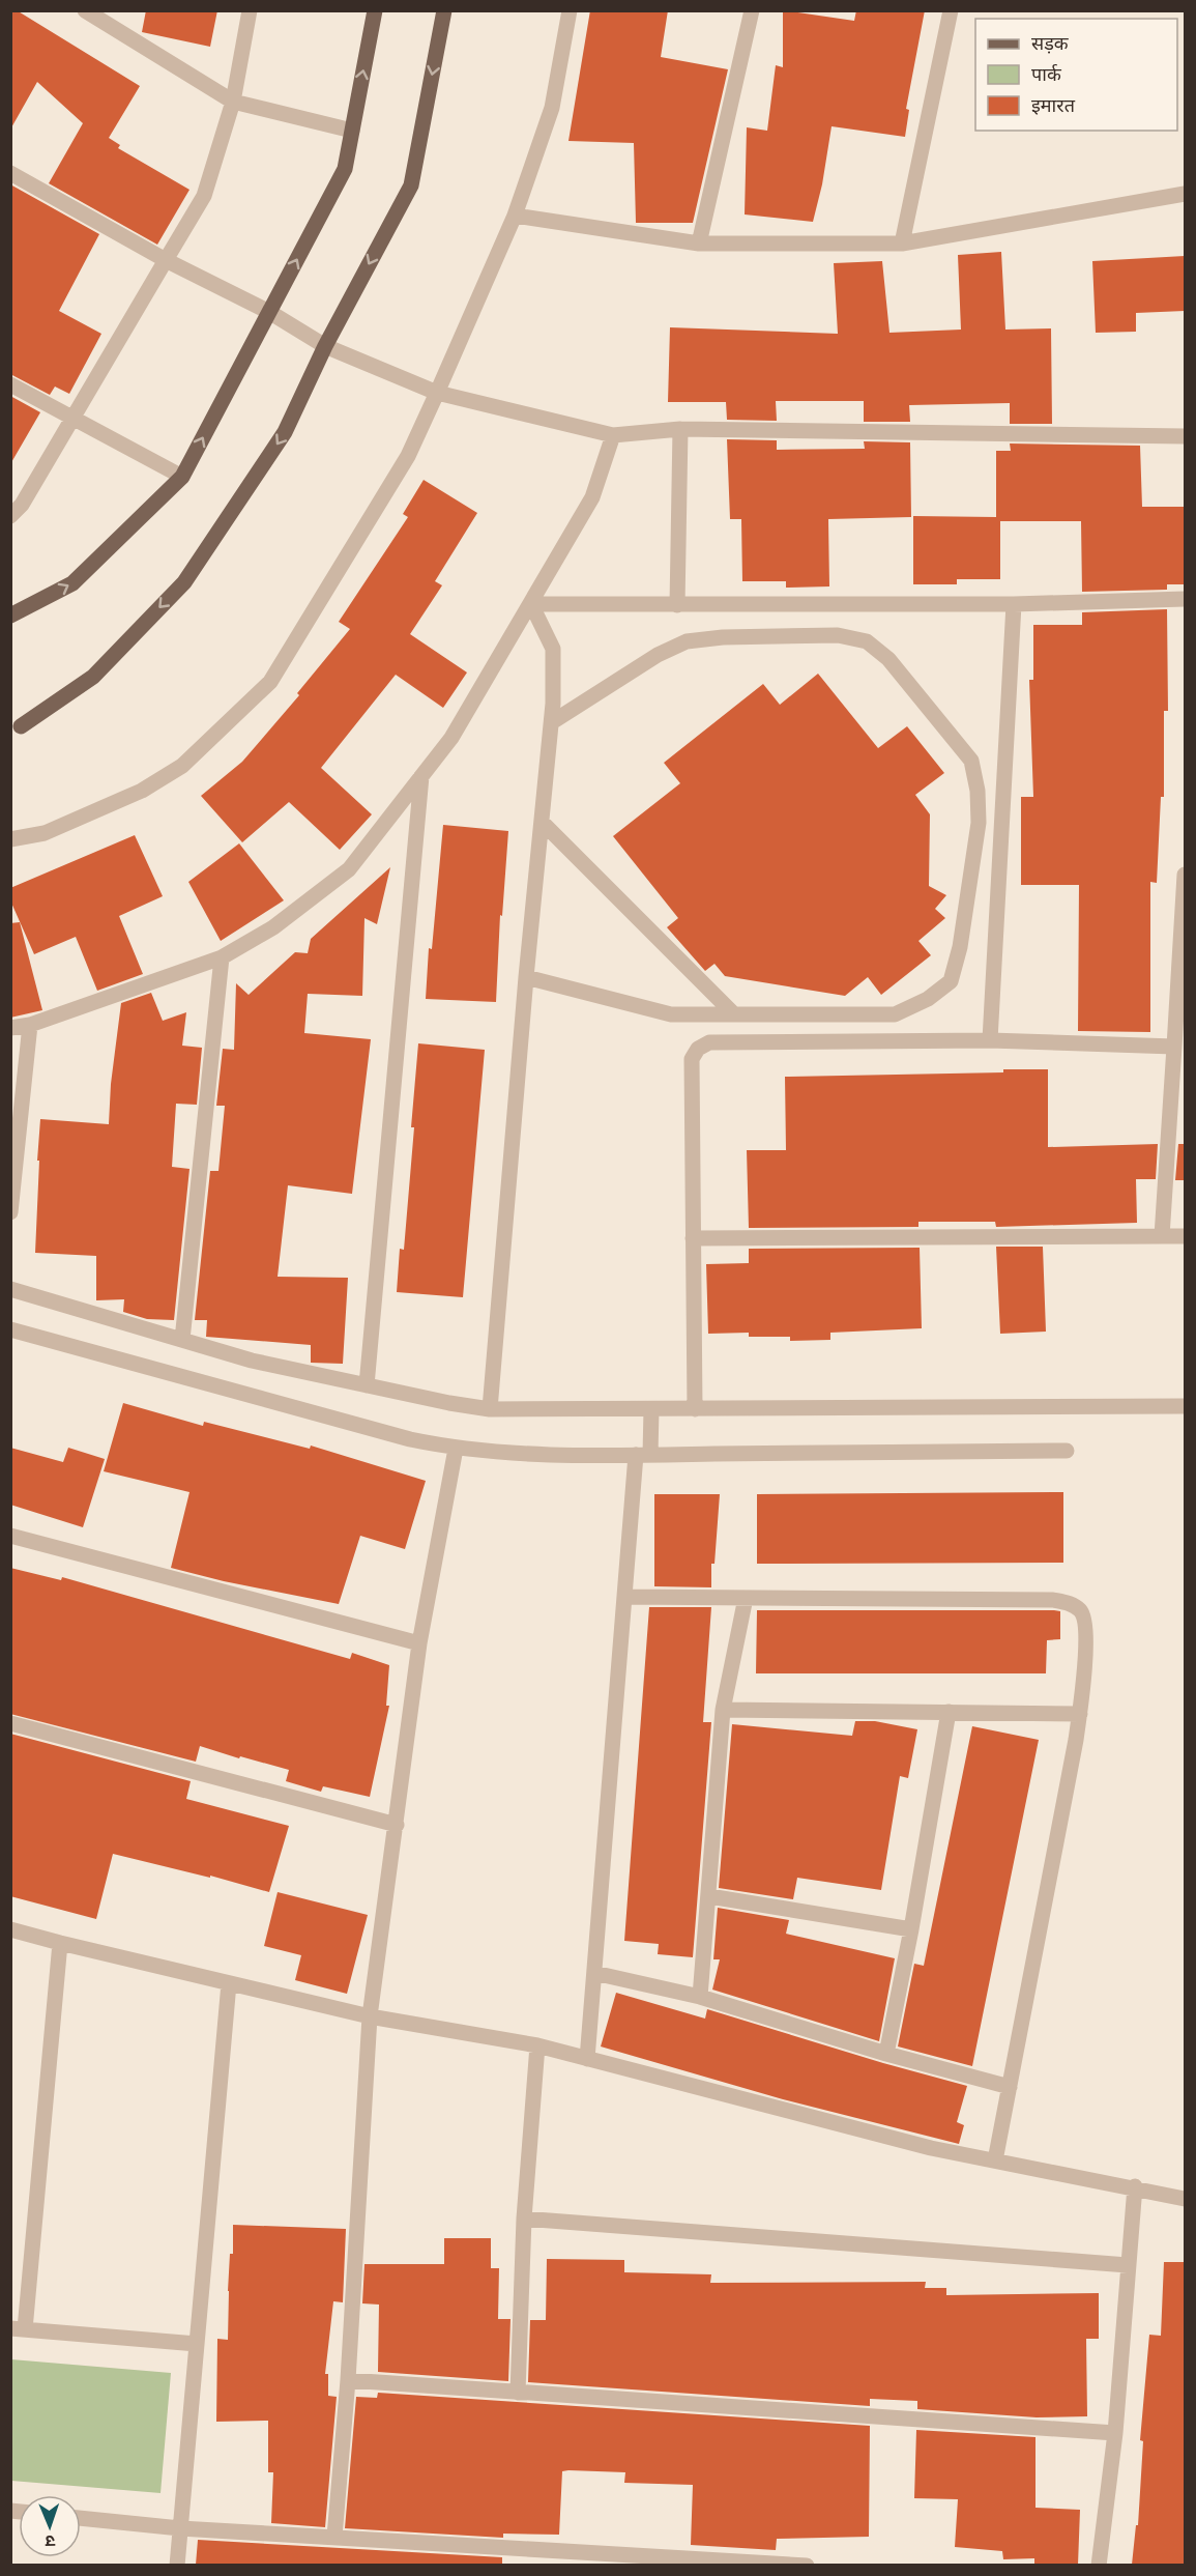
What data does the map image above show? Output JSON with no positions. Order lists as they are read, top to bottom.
{
  "legend": ["सड़क", "पार्क", "इमारत"],
  "north": "bottom"
}
